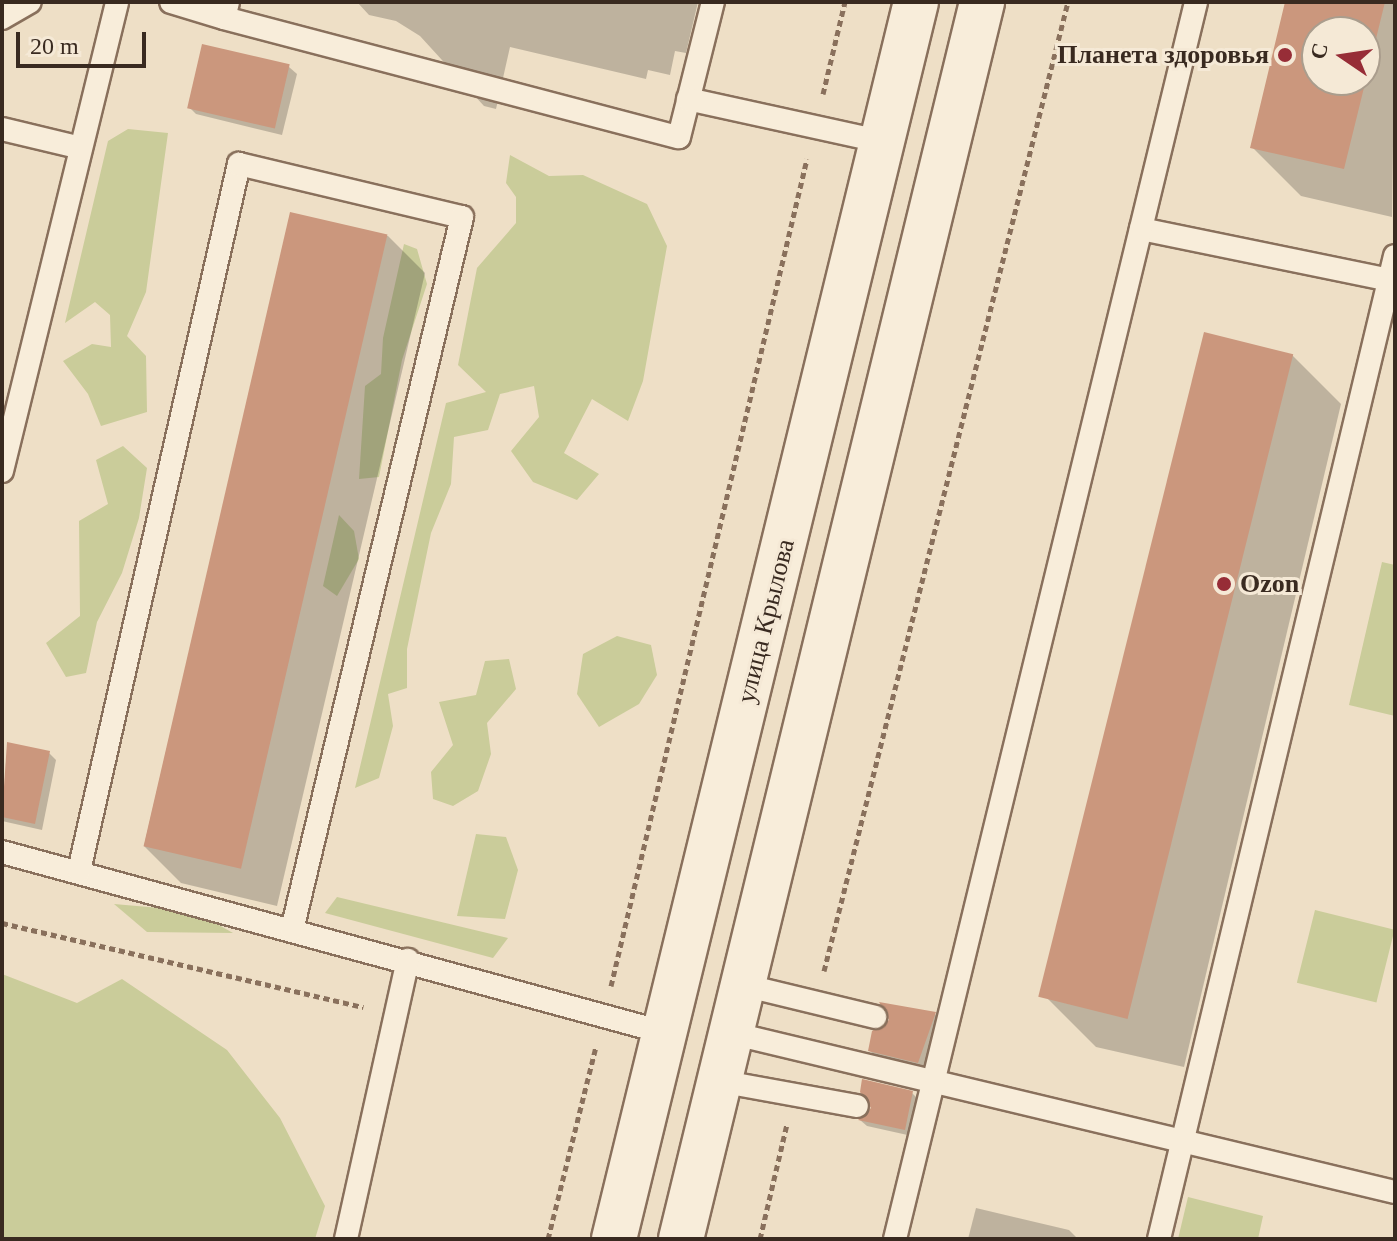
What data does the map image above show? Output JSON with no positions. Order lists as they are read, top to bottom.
{
  "streets": {
    "main road": ["улица Крылова"]
  },
  "places": ["Планета здоровья", "Ozon"],
  "scale_bar": "20 m",
  "north": "left"
}
